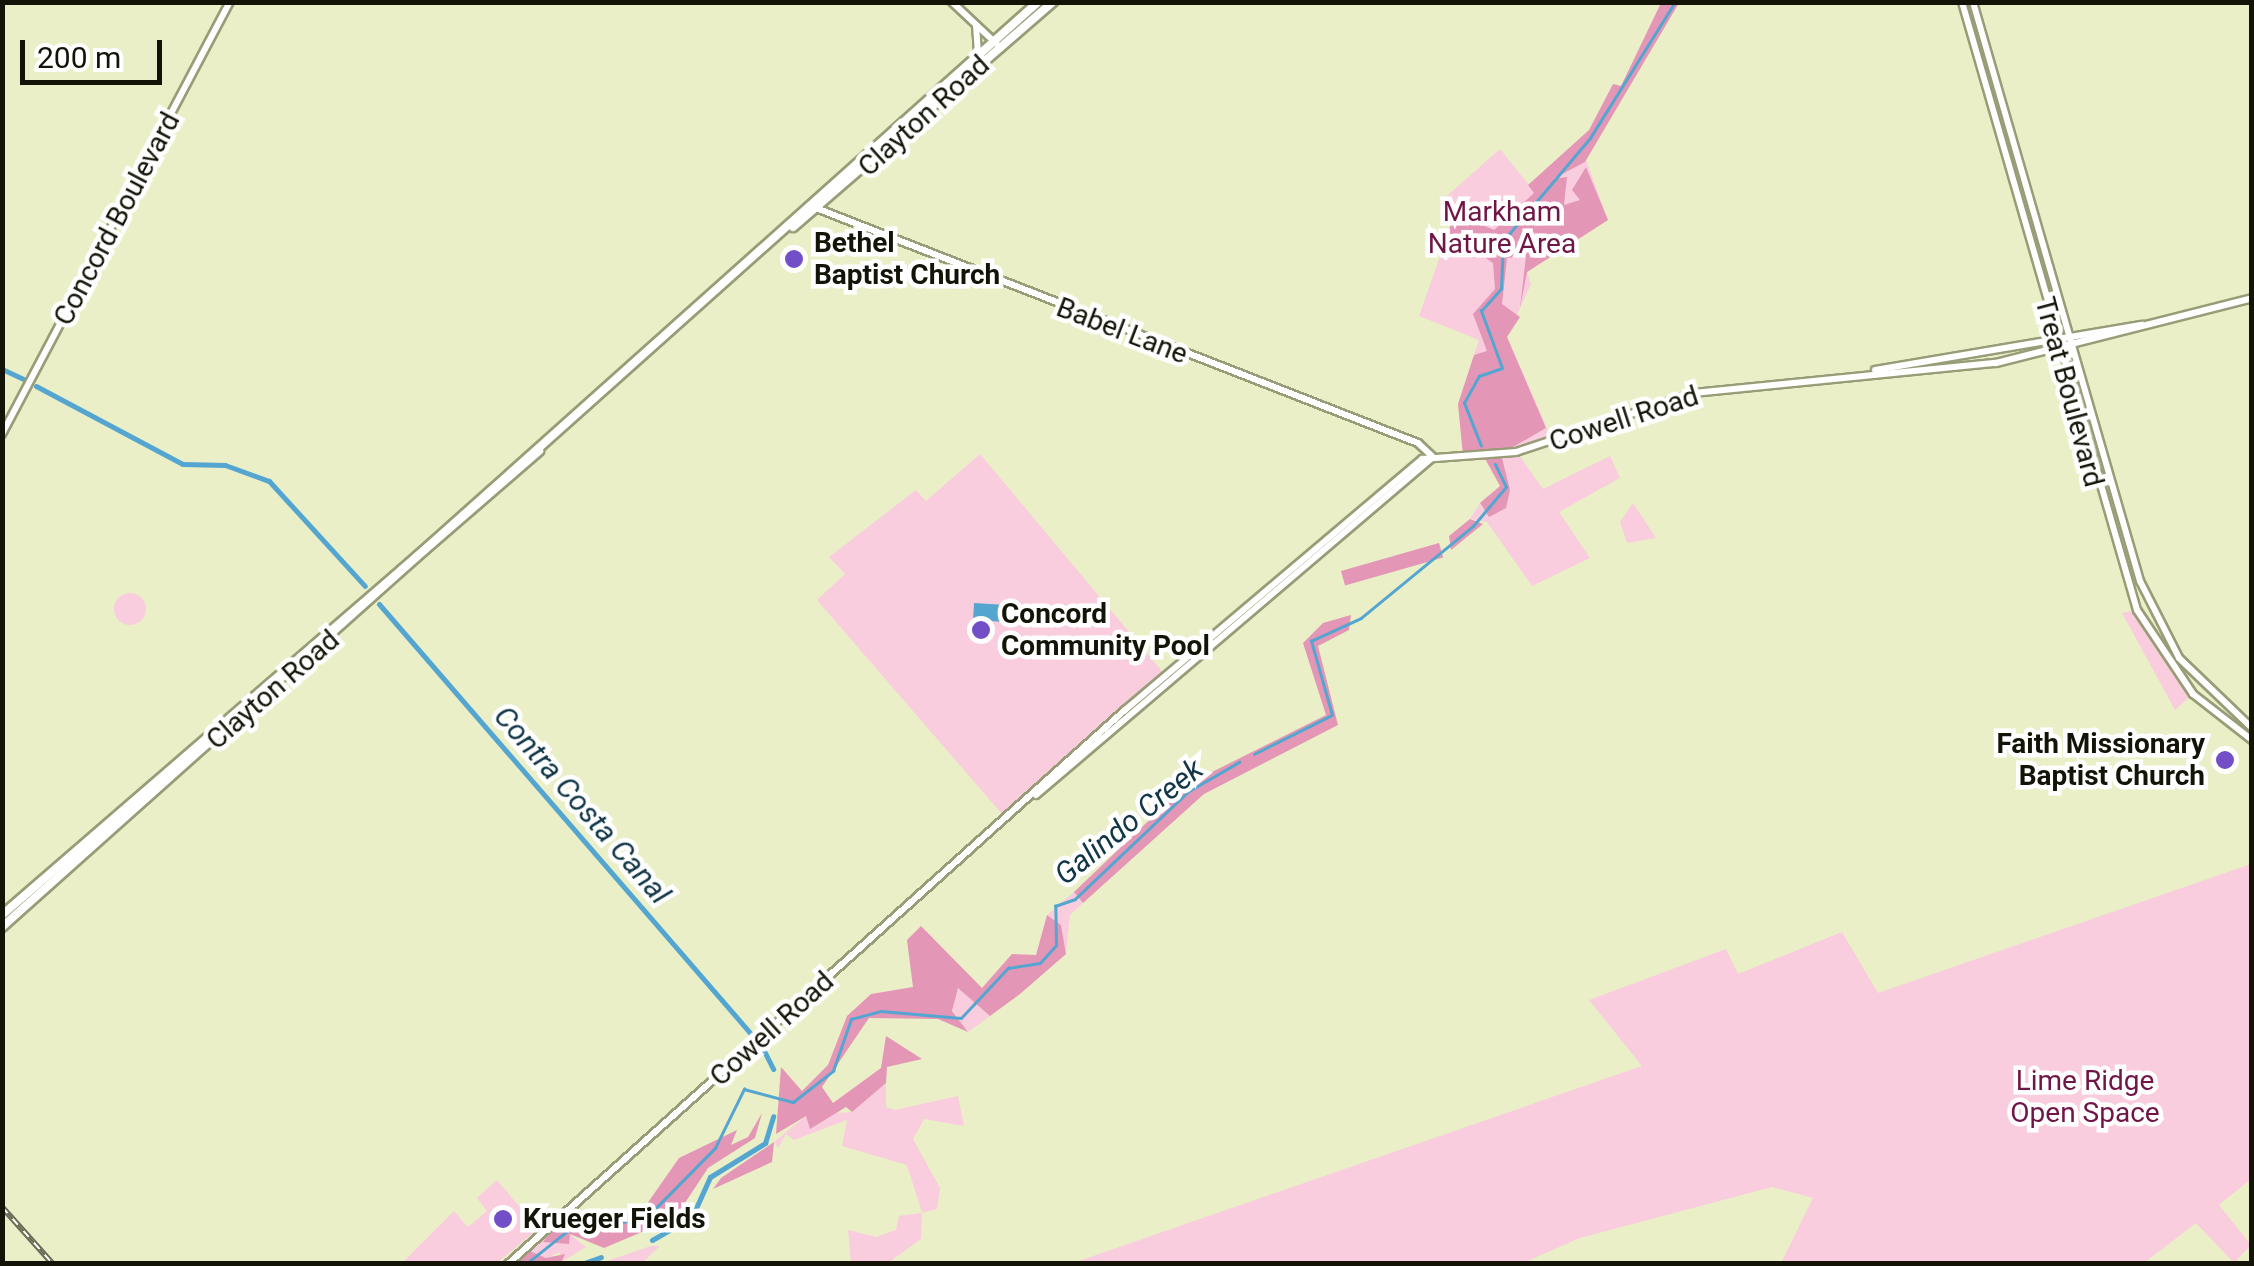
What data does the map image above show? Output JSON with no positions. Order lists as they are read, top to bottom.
{
  "streets": {
    "main road": ["Clayton Road"],
    "street": [
      "Concord Boulevard",
      "Babel Lane",
      "Treat Boulevard",
      "Cowell Road"
    ]
  },
  "crossings": [
    ["Clayton Road", "Babel Lane"],
    ["Babel Lane", "Cowell Road"],
    ["Treat Boulevard", "Cowell Road"]
  ],
  "water": ["Contra Costa Canal", "Galindo Creek"],
  "parks": ["Markham Nature Area", "Lime Ridge Open Space"],
  "places": [
    "Bethel Baptist Church",
    "Concord Community Pool",
    "Faith Missionary Baptist Church",
    "Krueger Fields"
  ],
  "scale_bar": "200 m"
}
